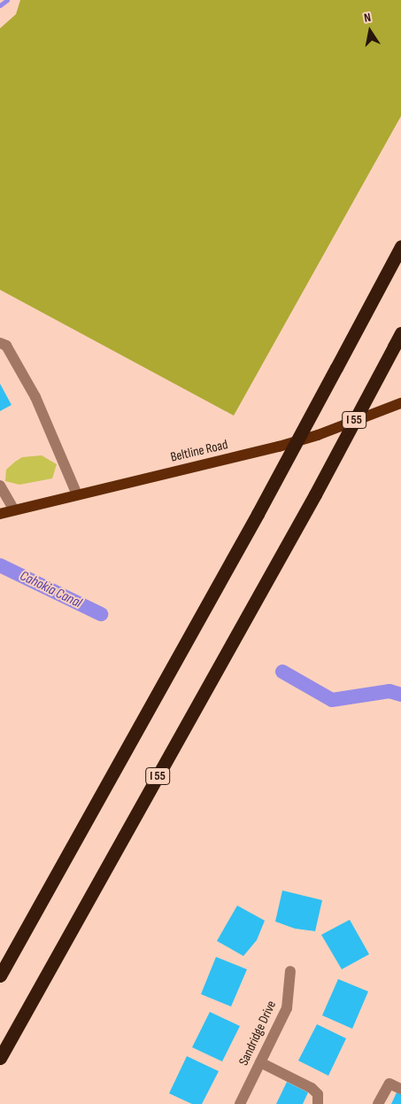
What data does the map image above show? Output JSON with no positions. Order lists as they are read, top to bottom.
{
  "streets": {
    "highway": ["I 55"],
    "main road": ["Beltline Road"],
    "street": ["Sandridge Drive"]
  },
  "water": ["Cahokia Canal"],
  "north": "top"
}
